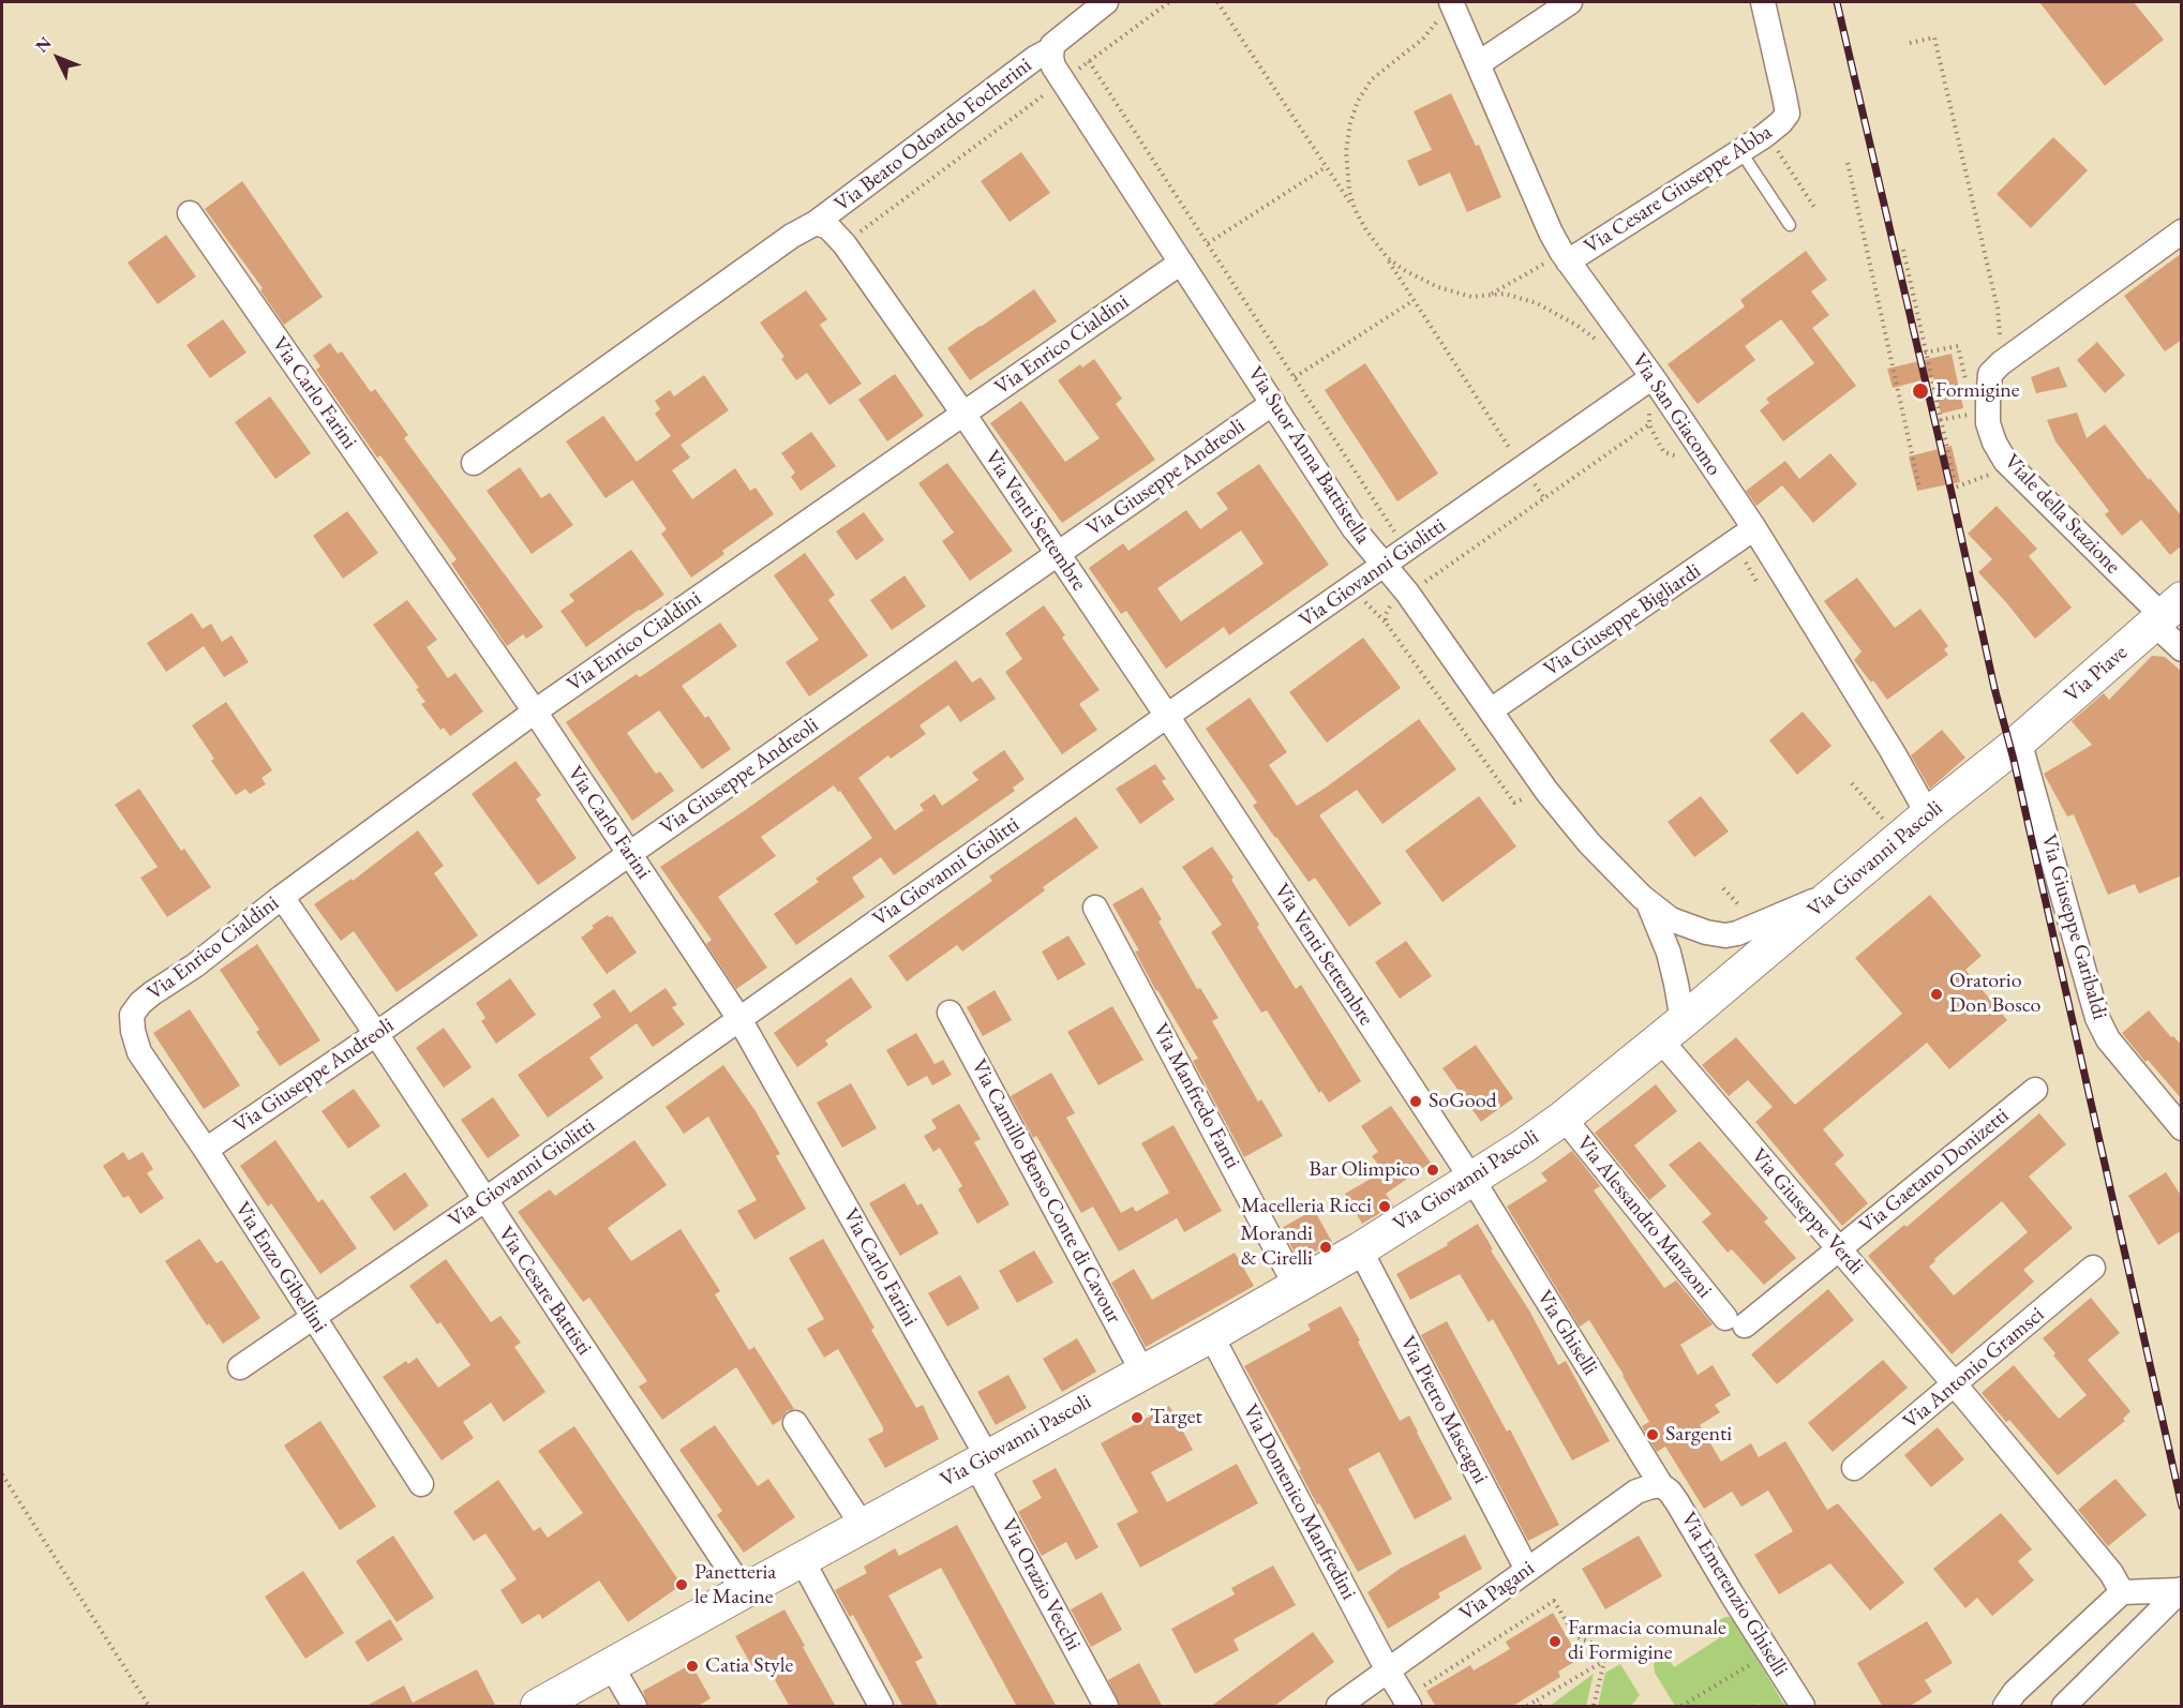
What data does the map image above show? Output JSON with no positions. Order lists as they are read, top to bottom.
{
  "streets": {
    "street": [
      "Via Beato Odoardo Focherini",
      "Via Cesare Giuseppe Abba",
      "Via Enrico Cialdini",
      "Via Carlo Farini",
      "Via San Giacomo",
      "Via Suor Anna Battistella",
      "Via Giuseppe Andreoli",
      "Viale della Stazione",
      "Via Venti Settembre",
      "Via Giovanni Giolitti",
      "Via Giuseppe Bigliardi",
      "Via Piave",
      "Via Giovanni Pascoli",
      "Via Giuseppe Garibaldi",
      "Via Manfredo Fanti",
      "Via Gaetano Donizetti",
      "Via Camillo Benso Conte di Cavour",
      "Via Giuseppe Verdi",
      "Via Alessandro Manzoni",
      "Via Enzo Gibellini",
      "Via Cesare Battisti",
      "Via Ghiselli",
      "Via Antonio Gramsci",
      "Via Pietro Mascagni",
      "Via Domenico Manfredini",
      "Via Orazio Vecchi",
      "Via Pagani",
      "Via Emerenzio Ghiselli"
    ]
  },
  "crossings": [
    ["Via Beato Odoardo Focherini", "Via Suor Anna Battistella"],
    ["Via Beato Odoardo Focherini", "Via Venti Settembre"],
    ["Via Cesare Giuseppe Abba", "Via San Giacomo"],
    ["Via Enrico Cialdini", "Via Carlo Farini"],
    ["Via Enrico Cialdini", "Via Suor Anna Battistella"],
    ["Via Enrico Cialdini", "Via Venti Settembre"],
    ["Via Enrico Cialdini", "Via Enzo Gibellini"],
    ["Via Enrico Cialdini", "Via Cesare Battisti"],
    ["Via Carlo Farini", "Via Giuseppe Andreoli"],
    ["Via Carlo Farini", "Via Giovanni Giolitti"],
    ["Via Carlo Farini", "Via Giovanni Pascoli"],
    ["Via Carlo Farini", "Via Orazio Vecchi"],
    ["Via San Giacomo", "Via Giovanni Giolitti"],
    ["Via San Giacomo", "Via Giuseppe Bigliardi"],
    ["Via San Giacomo", "Via Giovanni Pascoli"],
    ["Via Suor Anna Battistella", "Via Giuseppe Andreoli"],
    ["Via Suor Anna Battistella", "Via Giovanni Giolitti"],
    ["Via Suor Anna Battistella", "Via Giuseppe Bigliardi"],
    ["Via Giuseppe Andreoli", "Via Venti Settembre"],
    ["Via Giuseppe Andreoli", "Via Enzo Gibellini"],
    ["Via Giuseppe Andreoli", "Via Cesare Battisti"],
    ["Viale della Stazione", "Via Piave"],
    ["Via Venti Settembre", "Via Giovanni Giolitti"],
    ["Via Venti Settembre", "Via Giovanni Pascoli"],
    ["Via Venti Settembre", "Via Ghiselli"],
    ["Via Giovanni Giolitti", "Via Enzo Gibellini"],
    ["Via Giovanni Giolitti", "Via Cesare Battisti"],
    ["Via Piave", "Via Giovanni Pascoli"],
    ["Via Piave", "Via Giuseppe Garibaldi"],
    ["Via Giovanni Pascoli", "Via Giuseppe Garibaldi"],
    ["Via Giovanni Pascoli", "Via Manfredo Fanti"],
    ["Via Giovanni Pascoli", "Via Camillo Benso Conte di Cavour"],
    ["Via Giovanni Pascoli", "Via Giuseppe Verdi"],
    ["Via Giovanni Pascoli", "Via Alessandro Manzoni"],
    ["Via Giovanni Pascoli", "Via Cesare Battisti"],
    ["Via Giovanni Pascoli", "Via Ghiselli"],
    ["Via Giovanni Pascoli", "Via Pietro Mascagni"],
    ["Via Giovanni Pascoli", "Via Domenico Manfredini"],
    ["Via Giovanni Pascoli", "Via Orazio Vecchi"],
    ["Via Gaetano Donizetti", "Via Giuseppe Verdi"],
    ["Via Gaetano Donizetti", "Via Alessandro Manzoni"],
    ["Via Giuseppe Verdi", "Via Antonio Gramsci"],
    ["Via Ghiselli", "Via Pagani"],
    ["Via Ghiselli", "Via Emerenzio Ghiselli"],
    ["Via Pietro Mascagni", "Via Pagani"],
    ["Via Domenico Manfredini", "Via Pagani"],
    ["Via Pagani", "Via Emerenzio Ghiselli"]
  ],
  "places": [
    "Formigine",
    "Oratorio Don Bosco",
    "SoGood",
    "Bar Olimpico",
    "Macelleria Ricci",
    "Morandi & Cirelli",
    "Target",
    "Sargenti",
    "Panetteria le Macine",
    "Farmacia comunale di Formigine",
    "Catia Style"
  ],
  "north": "top left"
}
